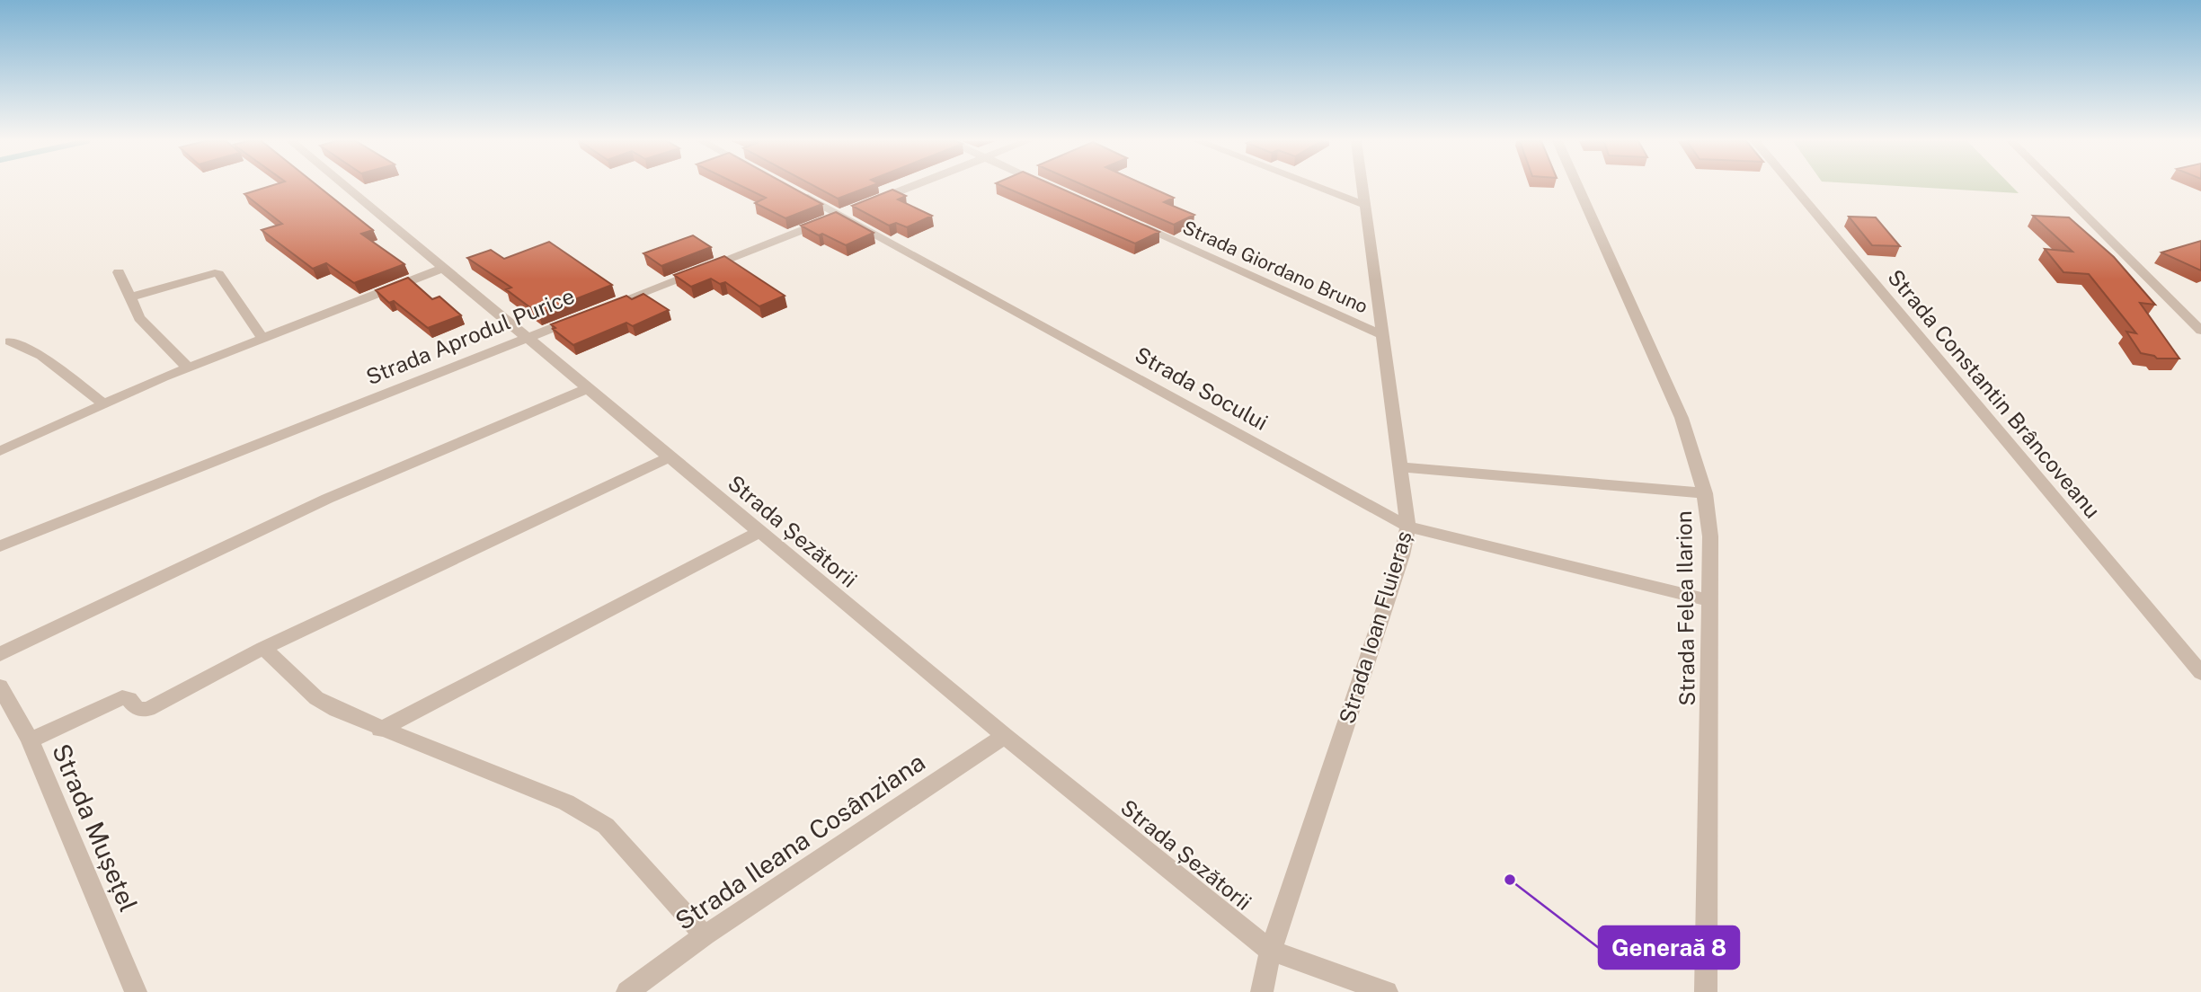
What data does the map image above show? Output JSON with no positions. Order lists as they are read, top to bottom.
{
  "streets": {
    "street": [
      "Strada Giordano Bruno",
      "Strada Aprodul Purice",
      "Strada Socului",
      "Strada Constantin Brâncoveanu",
      "Strada Șezătorii",
      "Strada Felea Ilarion",
      "Strada Ioan Fluieraș",
      "Strada Mușețel",
      "Strada Ileana Cosânziana"
    ]
  },
  "crossings": [
    ["Strada Giordano Bruno", "Strada Ioan Fluieraș"],
    ["Strada Aprodul Purice", "Strada Socului"],
    ["Strada Aprodul Purice", "Strada Șezătorii"],
    ["Strada Socului", "Strada Felea Ilarion"],
    ["Strada Socului", "Strada Ioan Fluieraș"],
    ["Strada Șezătorii", "Strada Ioan Fluieraș"],
    ["Strada Șezătorii", "Strada Ileana Cosânziana"]
  ],
  "places": ["Generaă 8"]
}
